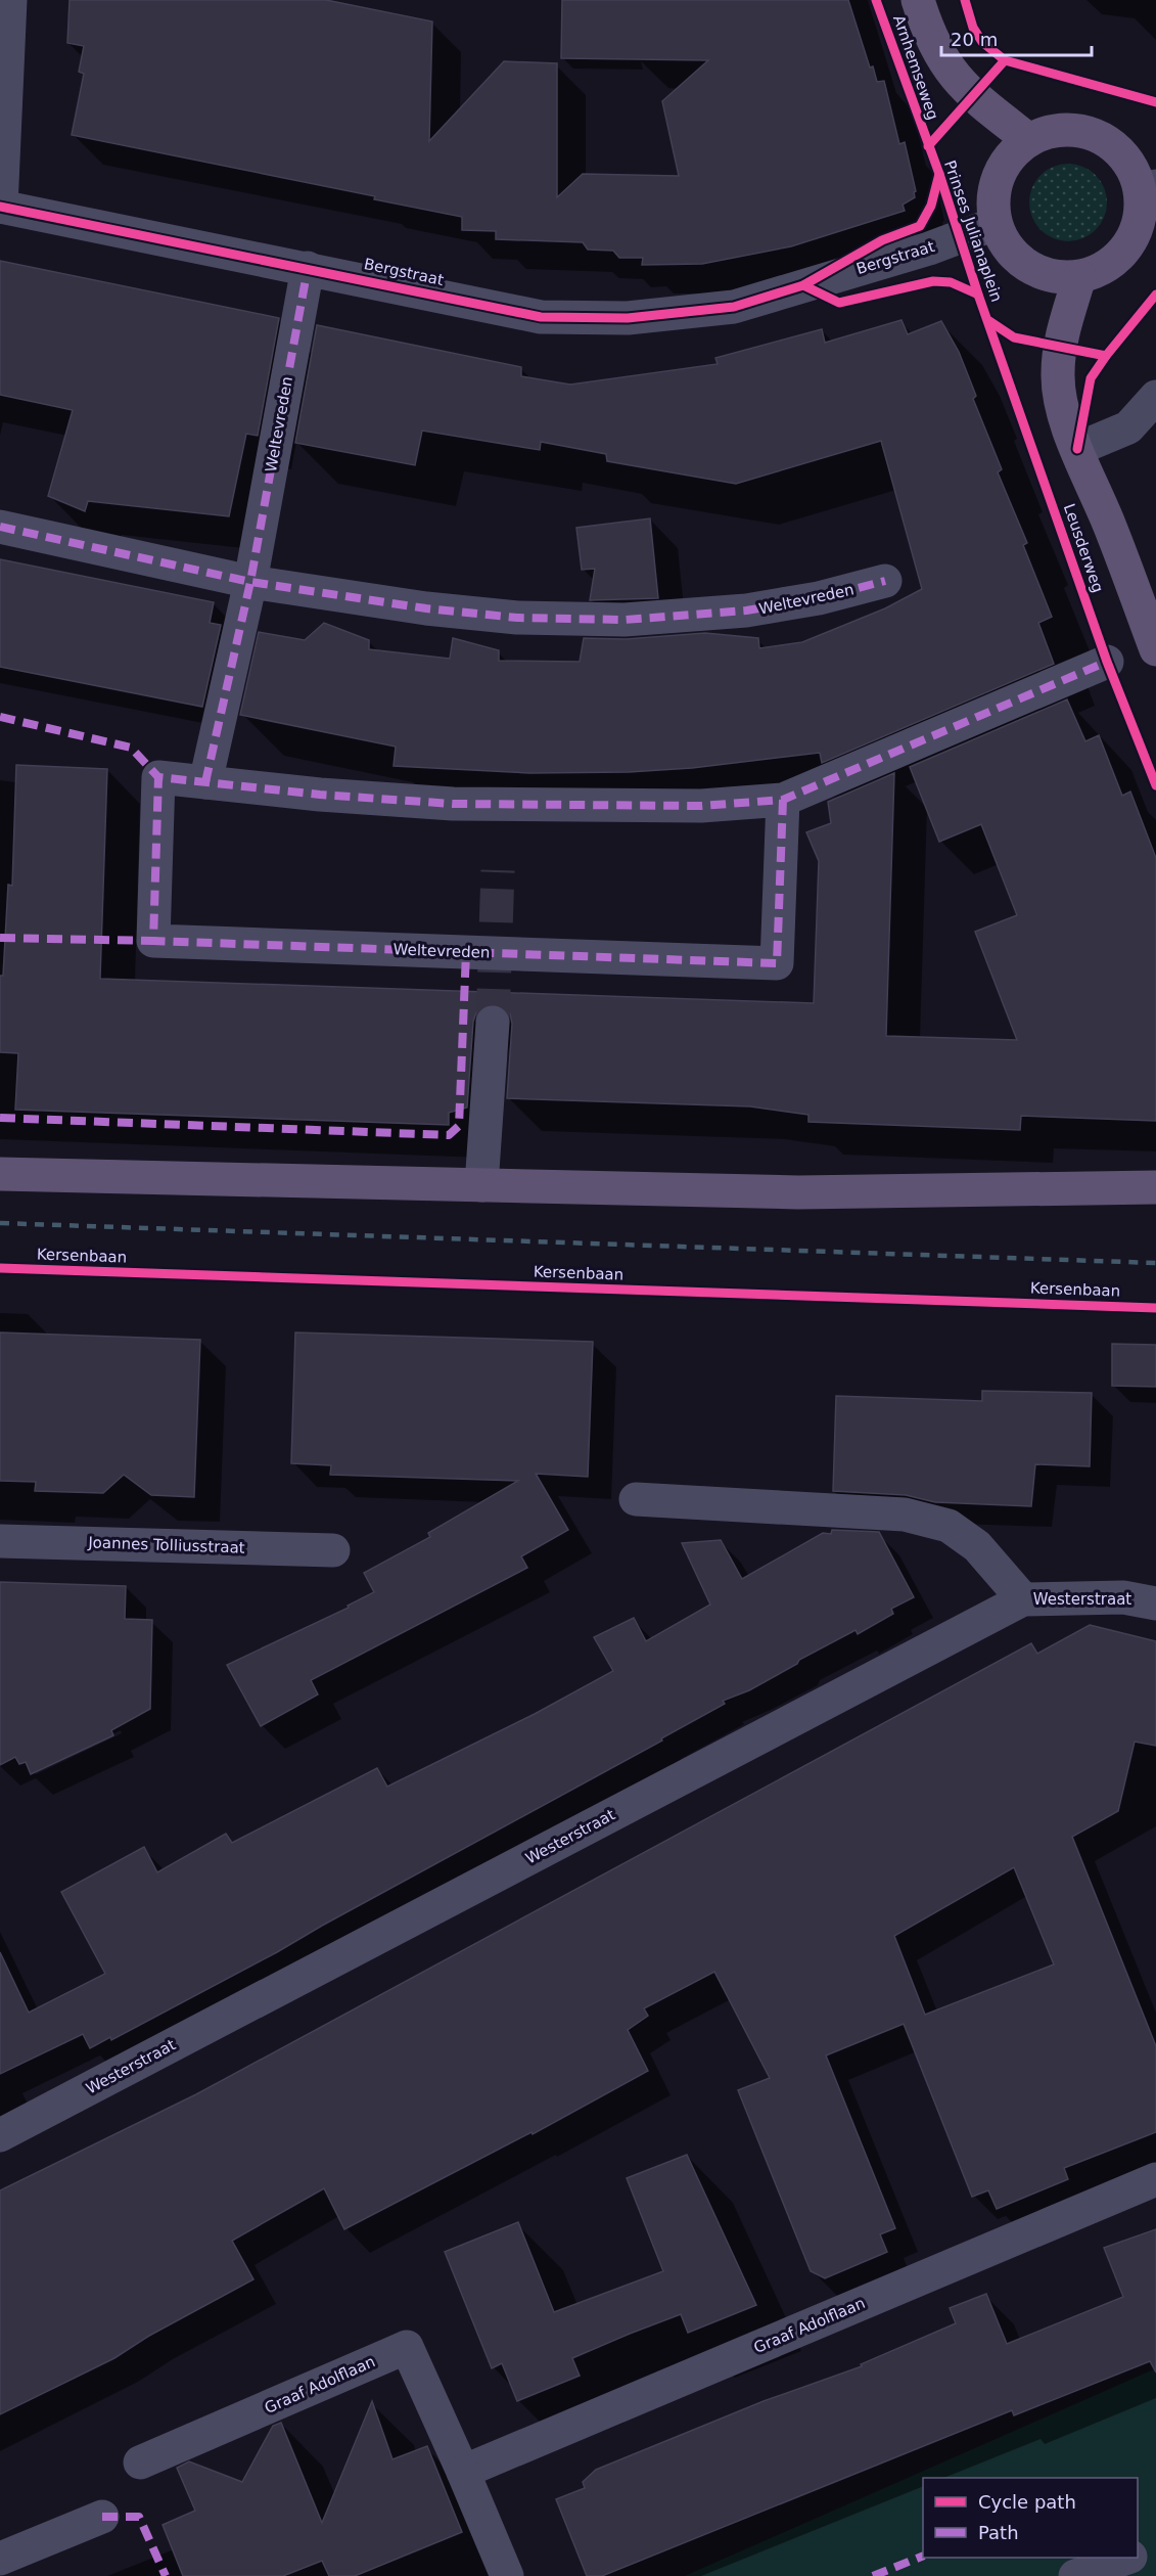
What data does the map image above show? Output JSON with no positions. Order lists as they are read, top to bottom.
{
  "streets": {
    "main road": ["Arnhemseweg", "Prinses Julianaplein", "Leusderweg"],
    "street": [
      "Bergstraat",
      "Weltevreden",
      "Joannes Tolliusstraat",
      "Westerstraat",
      "Graaf Adolflaan"
    ],
    "cycle path": ["Kersenbaan"]
  },
  "crossings": [
    ["Arnhemseweg", "Prinses Julianaplein"],
    ["Arnhemseweg", "Bergstraat"],
    ["Arnhemseweg", "Leusderweg"],
    ["Prinses Julianaplein", "Bergstraat"],
    ["Prinses Julianaplein", "Leusderweg"],
    ["Bergstraat", "Weltevreden"],
    ["Bergstraat", "Leusderweg"]
  ],
  "legend": ["Cycle path", "Path"],
  "scale_bar": "20 m"
}
